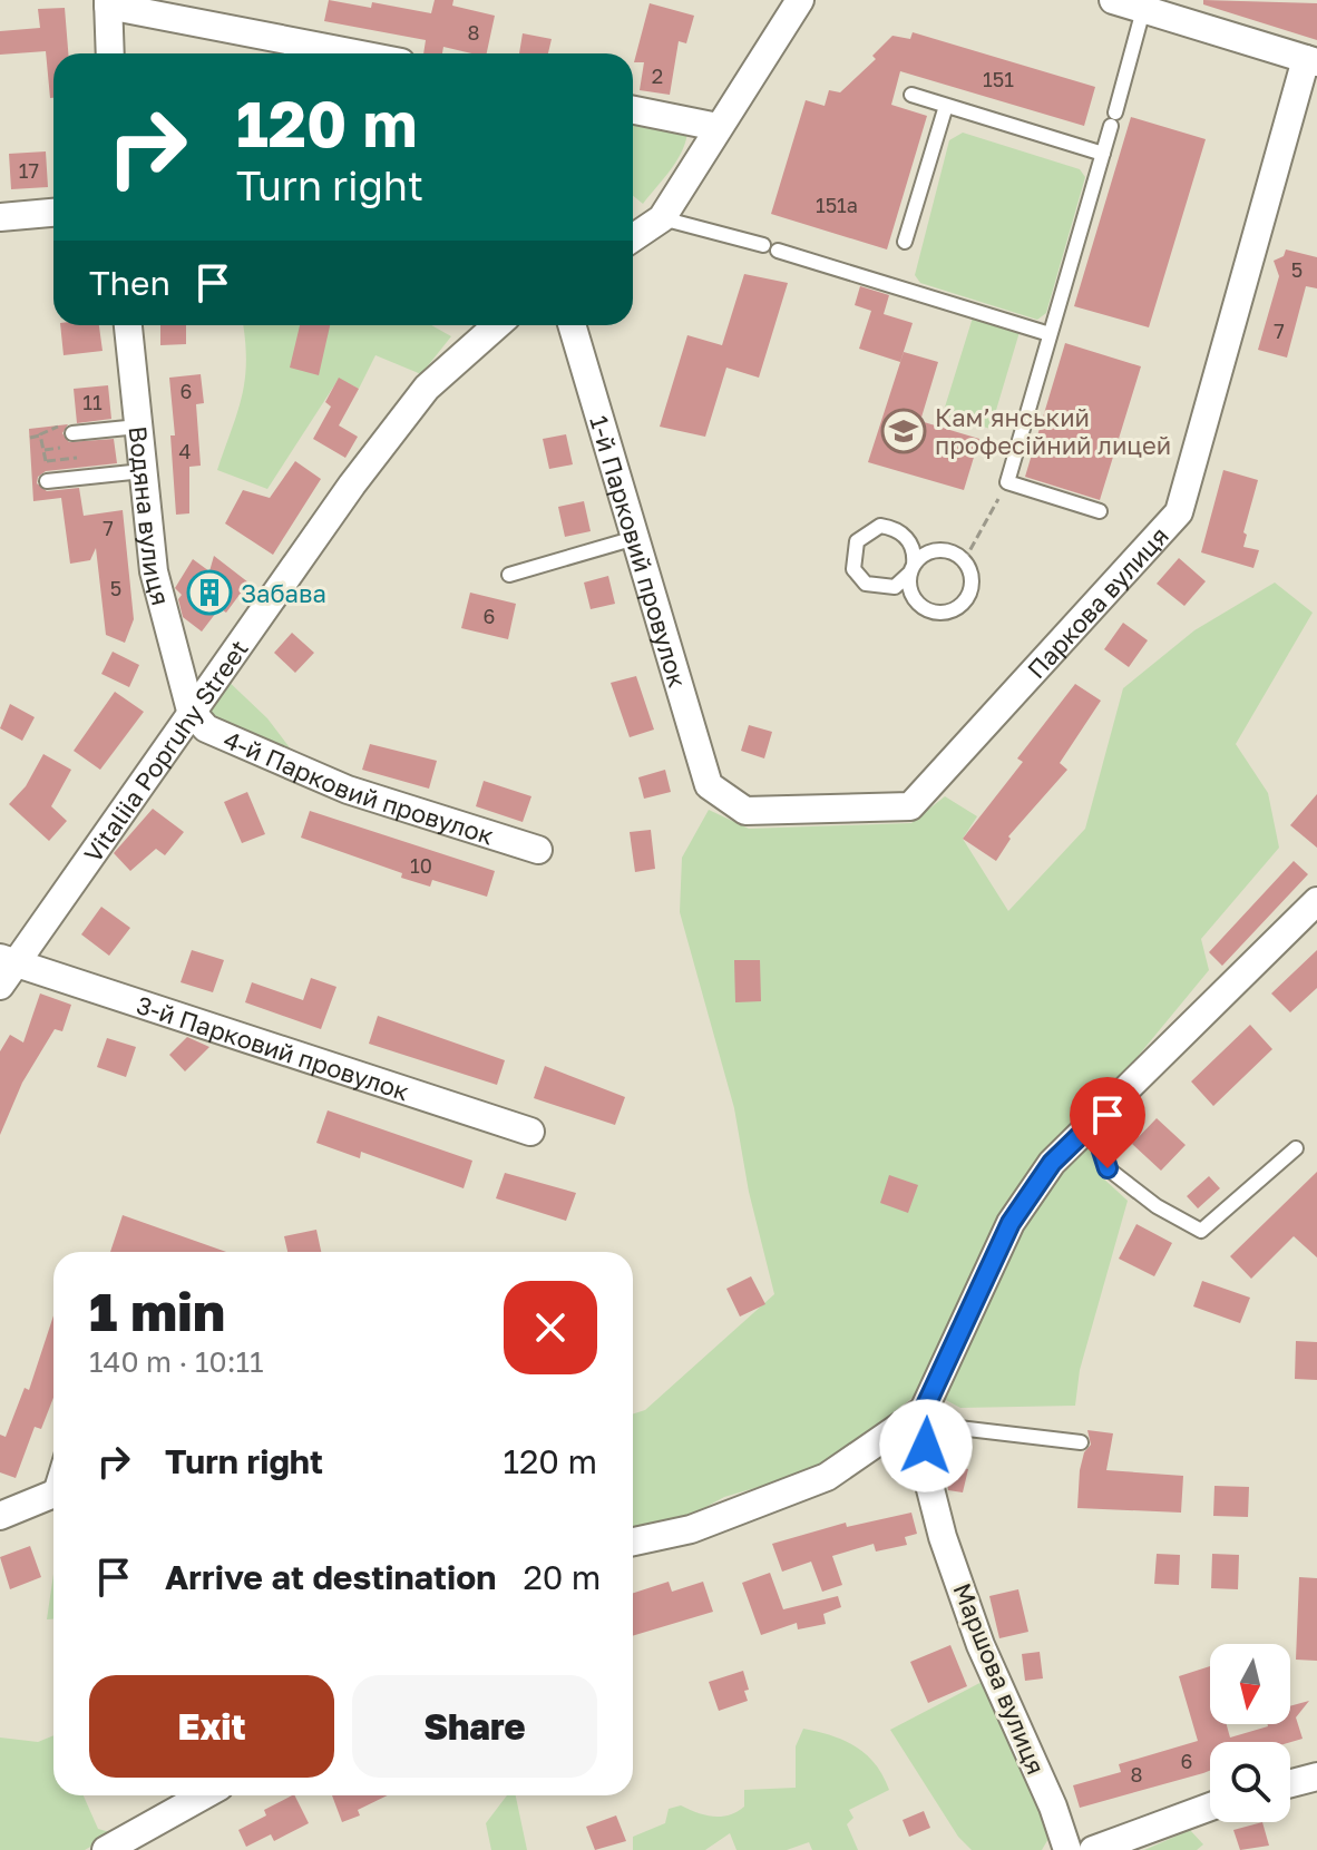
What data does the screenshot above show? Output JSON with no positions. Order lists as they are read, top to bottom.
{
  "streets": {
    "street": [
      "Водяна вулиця",
      "1-й Парковий провулок",
      "Паркова вулиця",
      "Vitaliia Popruhy Street",
      "4-й Парковий провулок",
      "3-й Парковий провулок",
      "Маршова вулиця"
    ]
  },
  "crossings": [
    ["Водяна вулиця", "Vitaliia Popruhy Street"],
    ["Водяна вулиця", "4-й Парковий провулок"],
    ["1-й Парковий провулок", "Паркова вулиця"],
    ["Vitaliia Popruhy Street", "4-й Парковий провулок"],
    ["Vitaliia Popruhy Street", "3-й Парковий провулок"]
  ],
  "places": {
    "school or university": ["Кам’янський професійний лицей"],
    "building": ["Забава"]
  },
  "house_numbers": [
    "8",
    "2",
    "151",
    "17",
    "151а",
    "5",
    "7",
    "6",
    "11",
    "4",
    "7",
    "5",
    "6",
    "10",
    "6",
    "8"
  ],
  "north": "bottom",
  "page": {
    "turn": ["120 m", "Turn right"],
    "then": "Then",
    "heading": ["1 min", "140 m · 10:11"],
    "list": [
      {
        "name": "Turn right",
        "value": "120 m"
      },
      {
        "name": "Arrive at destination",
        "value": "20 m"
      }
    ],
    "buttons": ["Exit", "Share"]
  }
}
